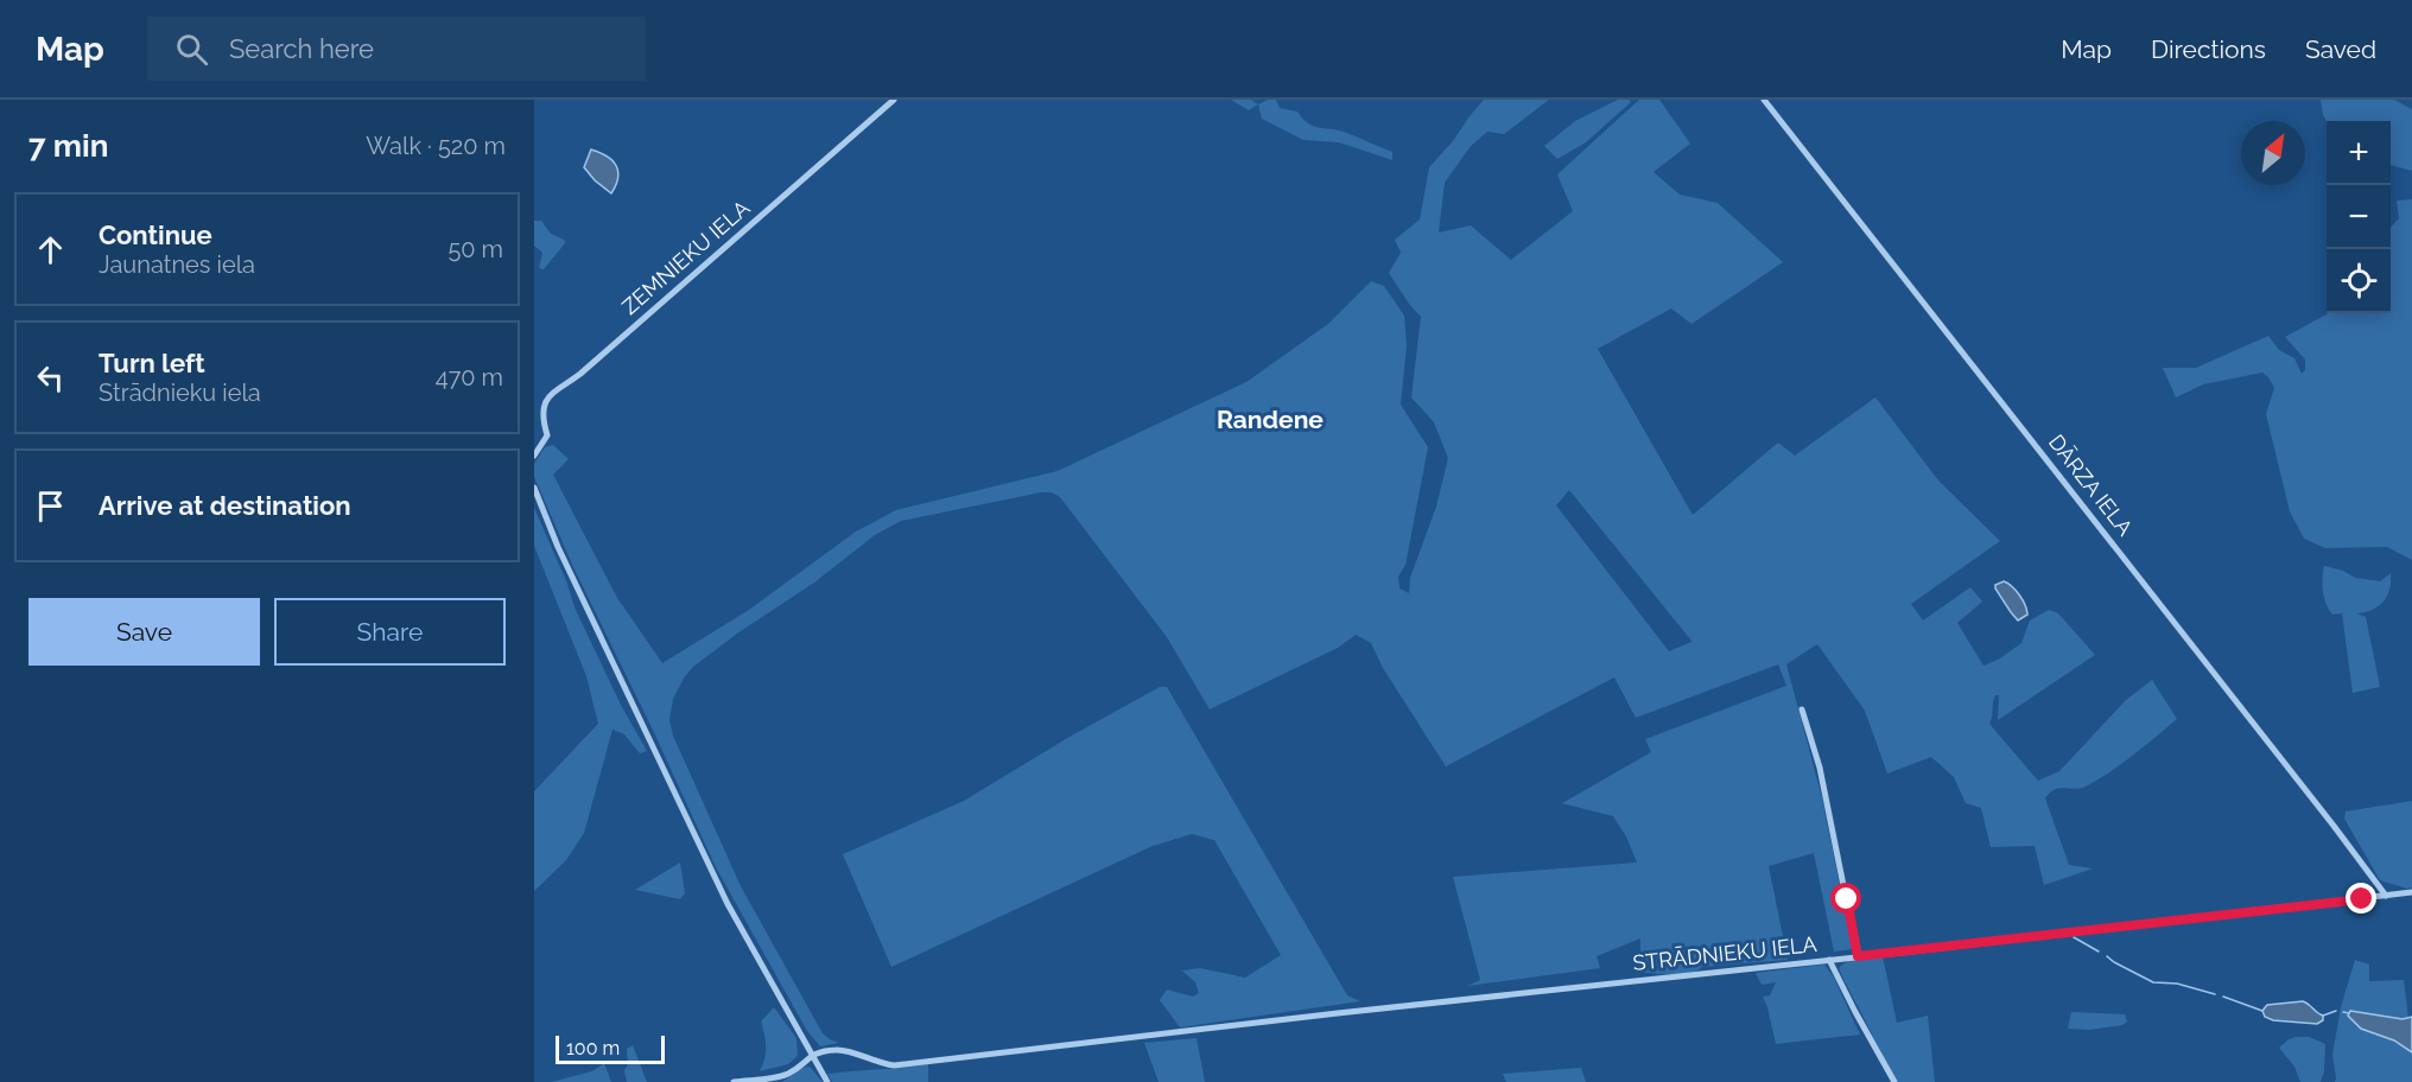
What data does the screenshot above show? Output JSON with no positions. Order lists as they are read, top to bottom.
{
  "streets": {
    "street": ["ZEMNIEKU IELA", "DĀRZA IELA", "STRĀDNIEKU IELA"]
  },
  "crossings": [
    ["DĀRZA IELA", "STRĀDNIEKU IELA"]
  ],
  "districts": ["Randene"],
  "scale_bar": "100 m",
  "north": "top right",
  "page": {
    "header": "Map",
    "search": "Search here",
    "nav": ["Map", "Directions", "Saved"],
    "heading": ["7 min", "Walk · 520 m"],
    "map_buttons": ["+", "−"],
    "list": [
      ["Continue", "Jaunatnes iela", "50 m"],
      ["Turn left", "Strādnieku iela", "470 m"],
      "Arrive at destination"
    ],
    "buttons": ["Save", "Share"],
    "scale": "100 m"
  }
}
